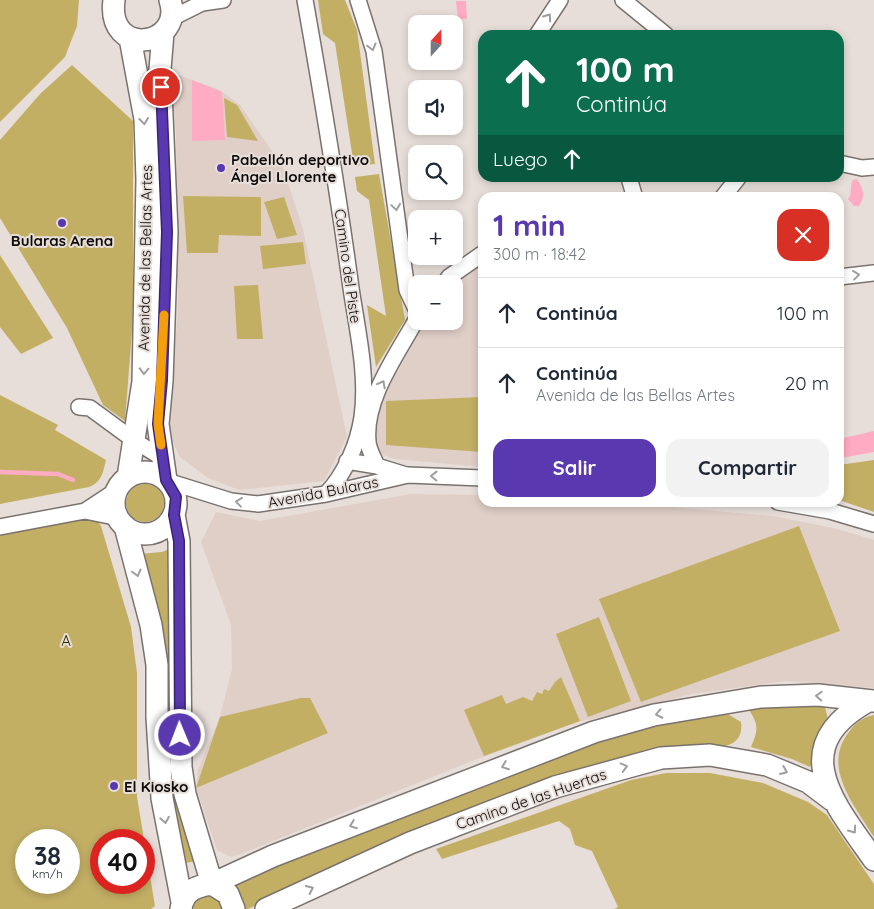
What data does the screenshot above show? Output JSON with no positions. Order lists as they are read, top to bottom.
{
  "streets": {
    "street": [
      "Avenida de las Bellas Artes",
      "Camino del Piste",
      "Avenida Bularas",
      "Camino de las Huertas"
    ]
  },
  "crossings": [
    ["Avenida de las Bellas Artes", "Avenida Bularas"],
    ["Camino del Piste", "Avenida Bularas"]
  ],
  "one_way": ["Avenida Bularas"],
  "parks": ["A"],
  "places": ["Pabellón deportivo Ángel Llorente", "Bularas Arena", "El Kiosko"],
  "north": "top",
  "page": {
    "map_buttons": ["+", "−"],
    "turn": ["100 m", "Continúa"],
    "then": "Luego",
    "heading": ["1 min", "300 m · 18:42"],
    "list": [
      {
        "name": "Continúa",
        "value": "100 m"
      },
      {
        "name": "Continúa",
        "note": "Avenida de las Bellas Artes",
        "value": "20 m"
      }
    ],
    "buttons": ["Salir", "Compartir"],
    "speed": "38 km/h",
    "limit": "40"
  }
}
